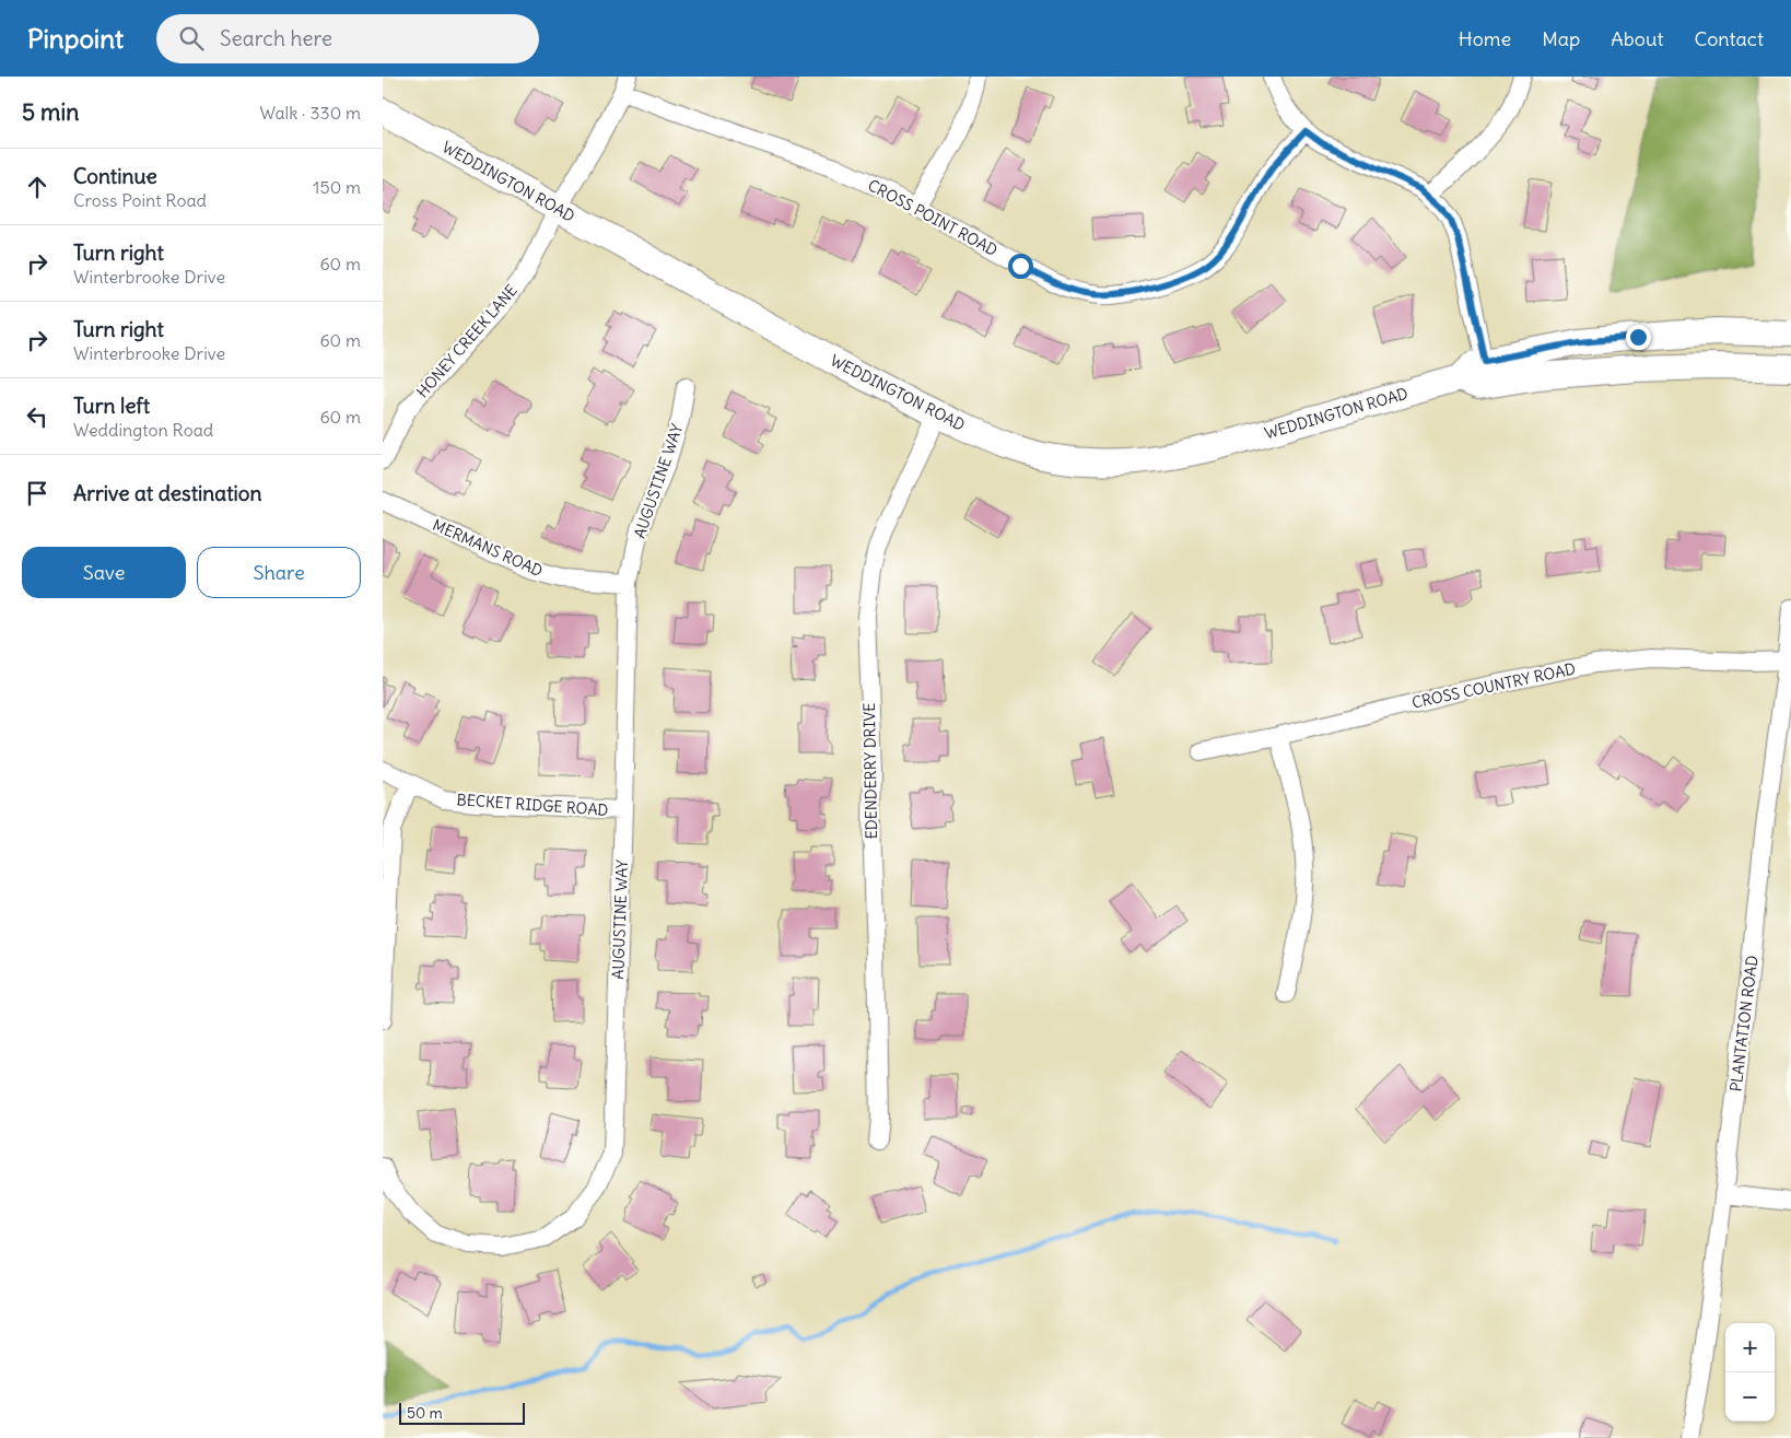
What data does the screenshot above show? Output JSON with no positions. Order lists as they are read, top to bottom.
{
  "streets": {
    "main road": ["WEDDINGTON ROAD"],
    "street": [
      "CROSS POINT ROAD",
      "HONEY CREEK LANE",
      "AUGUSTINE WAY",
      "MERMANS ROAD",
      "CROSS COUNTRY ROAD",
      "EDENDERRY DRIVE",
      "BECKET RIDGE ROAD",
      "PLANTATION ROAD"
    ]
  },
  "crossings": [
    ["WEDDINGTON ROAD", "HONEY CREEK LANE"],
    ["WEDDINGTON ROAD", "EDENDERRY DRIVE"],
    ["CROSS POINT ROAD", "HONEY CREEK LANE"],
    ["AUGUSTINE WAY", "MERMANS ROAD"],
    ["AUGUSTINE WAY", "BECKET RIDGE ROAD"],
    ["CROSS COUNTRY ROAD", "PLANTATION ROAD"]
  ],
  "scale_bar": "50 m",
  "page": {
    "header": "Pinpoint",
    "search": "Search here",
    "nav": [
      "Home",
      "Map",
      "About",
      "Contact"
    ],
    "heading": ["5 min", "Walk · 330 m"],
    "list": [
      ["Continue", "Cross Point Road", "150 m"],
      ["Turn right", "Winterbrooke Drive", "60 m"],
      ["Turn right", "Winterbrooke Drive", "60 m"],
      ["Turn left", "Weddington Road", "60 m"],
      "Arrive at destination"
    ],
    "buttons": ["Save", "Share"],
    "map_buttons": ["+", "−"],
    "scale": "50 m"
  }
}
